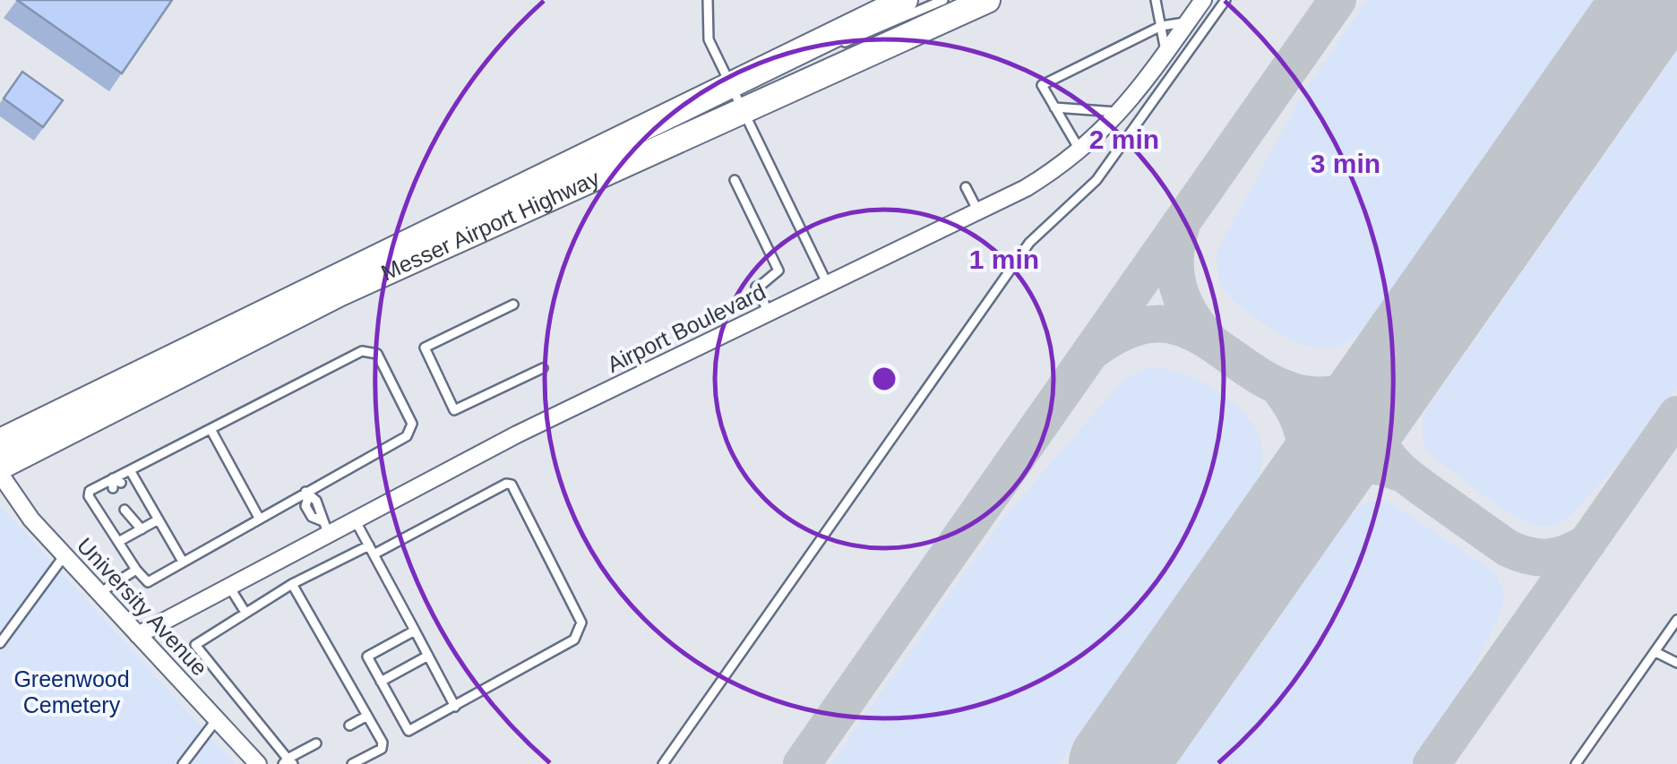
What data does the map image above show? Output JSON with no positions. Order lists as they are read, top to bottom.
{
  "streets": {
    "main road": ["Messer Airport Highway"],
    "street": ["Airport Boulevard", "University Avenue"]
  },
  "crossings": [
    ["Airport Boulevard", "University Avenue"]
  ],
  "parks": ["Greenwood Cemetery"],
  "rings": ["2 min", "3 min", "1 min"]
}
